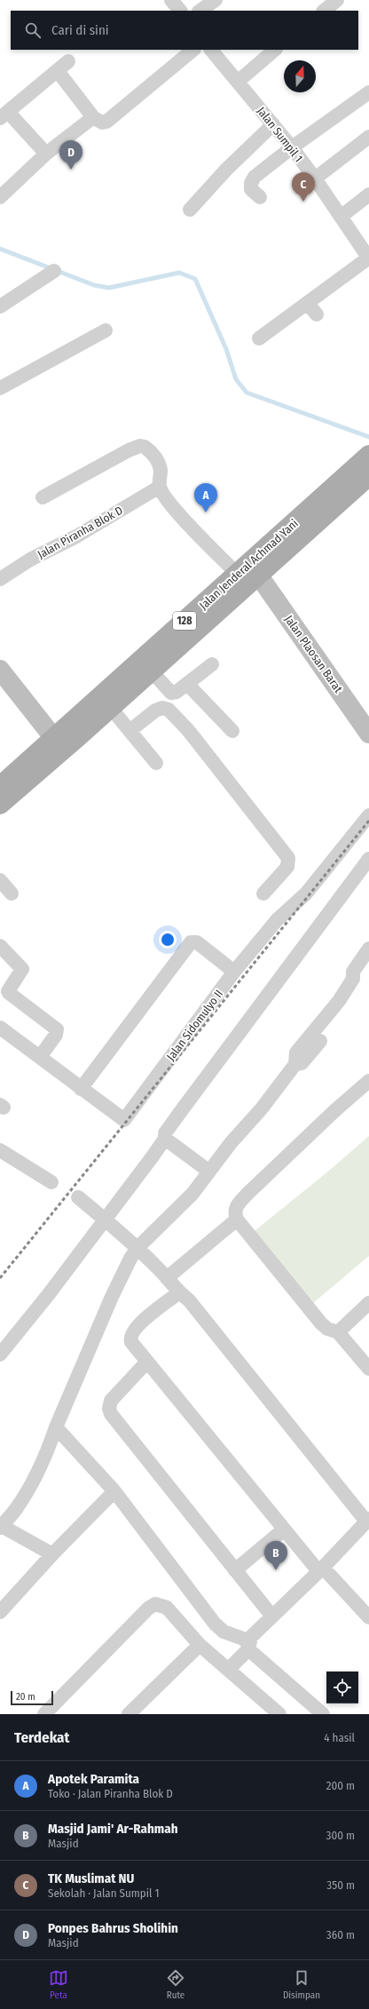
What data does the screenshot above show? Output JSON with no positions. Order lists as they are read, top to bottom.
{
  "streets": {
    "main road": ["Jalan Jenderal Achmad Yani", "128"],
    "street": [
      "Jalan Sumpil 1",
      "Jalan Piranha Blok D",
      "Jalan Plaosan Barat",
      "Jalan Sidomulyo II"
    ]
  },
  "crossings": [
    ["Jalan Jenderal Achmad Yani", "Jalan Plaosan Barat"]
  ],
  "scale_bar": "20 m",
  "north": "top",
  "page": {
    "search": "Cari di sini",
    "pins": [
      "D",
      "C",
      "A",
      "B"
    ],
    "scale": "20 m",
    "heading": ["Terdekat", "4 hasil"],
    "list": [
      {
        "mark": "A",
        "name": "Apotek Paramita",
        "note": "Toko · Jalan Piranha Blok D",
        "value": "200 m"
      },
      {
        "mark": "B",
        "name": "Masjid Jami' Ar-Rahmah",
        "note": "Masjid",
        "value": "300 m"
      },
      {
        "mark": "C",
        "name": "TK Muslimat NU",
        "note": "Sekolah · Jalan Sumpil 1",
        "value": "350 m"
      },
      {
        "mark": "D",
        "name": "Ponpes Bahrus Sholihin",
        "note": "Masjid",
        "value": "360 m"
      }
    ],
    "nav": ["Peta", "Rute", "Disimpan"]
  }
}
